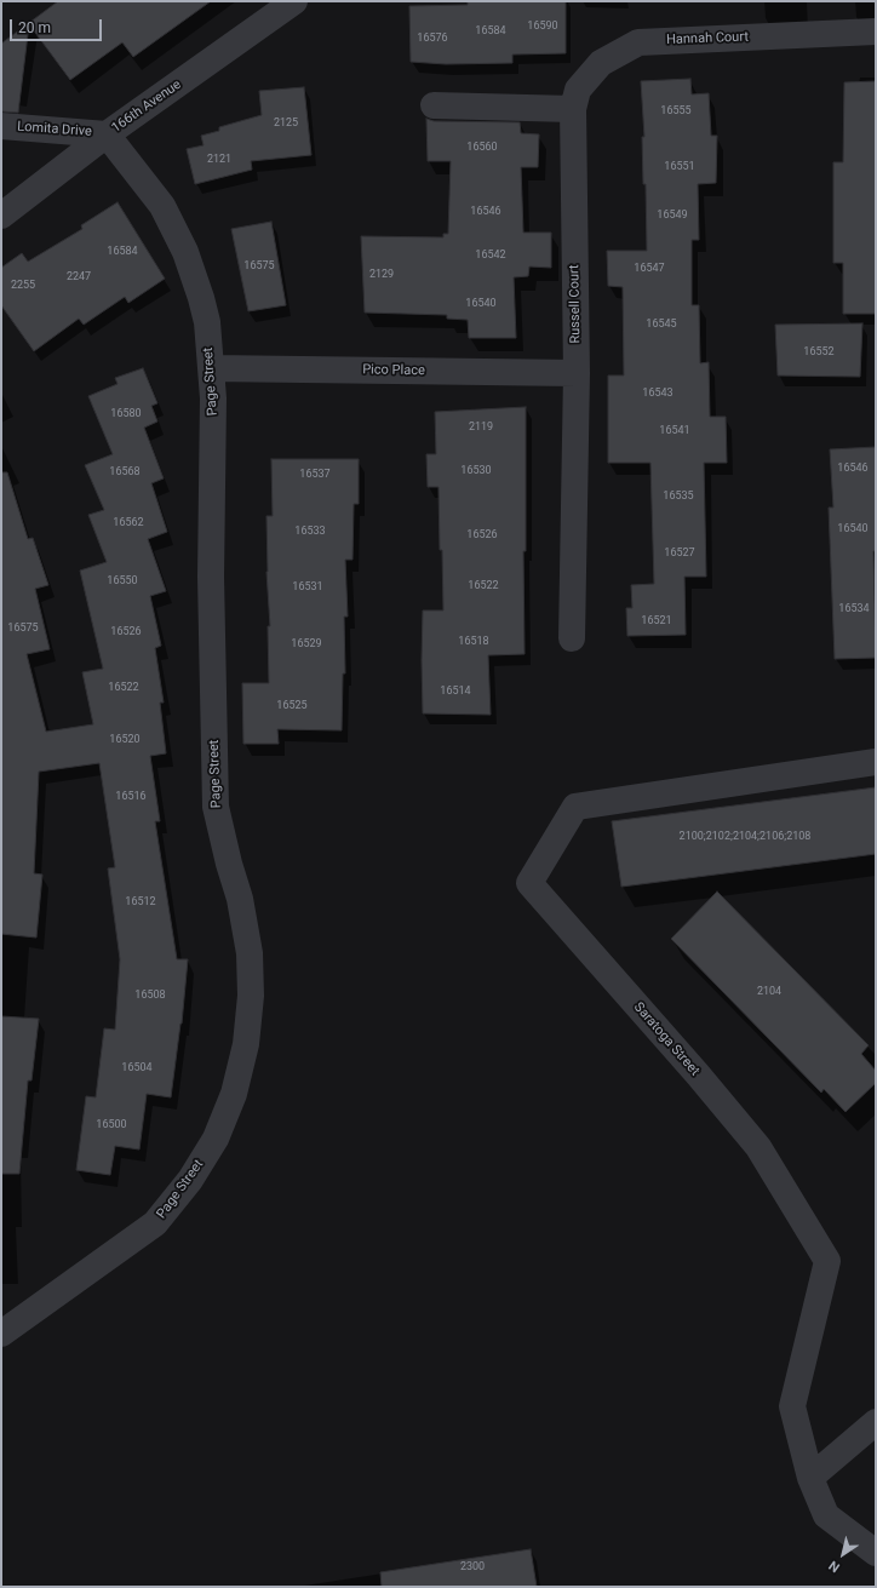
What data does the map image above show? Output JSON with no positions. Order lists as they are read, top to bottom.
{
  "streets": {
    "street": [
      "Hannah Court",
      "166th Avenue",
      "Lomita Drive",
      "Russell Court",
      "Pico Place",
      "Page Street",
      "Saratoga Street"
    ]
  },
  "crossings": [
    ["Hannah Court", "Russell Court"],
    ["166th Avenue", "Lomita Drive"],
    ["166th Avenue", "Page Street"],
    ["Lomita Drive", "Page Street"],
    ["Russell Court", "Pico Place"],
    ["Pico Place", "Page Street"]
  ],
  "house_numbers": [
    "16590",
    "16584",
    "16576",
    "16555",
    "2125",
    "16560",
    "2121",
    "16551",
    "16546",
    "16549",
    "16584",
    "16542",
    "16575",
    "16547",
    "2129",
    "2247",
    "2255",
    "16540",
    "16545",
    "16552",
    "16543",
    "16580",
    "2119",
    "16541",
    "16546",
    "16530",
    "16568",
    "16537",
    "16535",
    "16562",
    "16540",
    "16533",
    "16526",
    "16527",
    "16550",
    "16522",
    "16531",
    "16534",
    "16521",
    "16575",
    "16526",
    "16518",
    "16529",
    "16522",
    "16514",
    "16525",
    "16520",
    "16516",
    "2100;2102;2104;2106;2108",
    "16512",
    "2104",
    "16508",
    "16504",
    "16500",
    "2300"
  ],
  "scale_bar": "20 m",
  "north": "bottom left"
}
